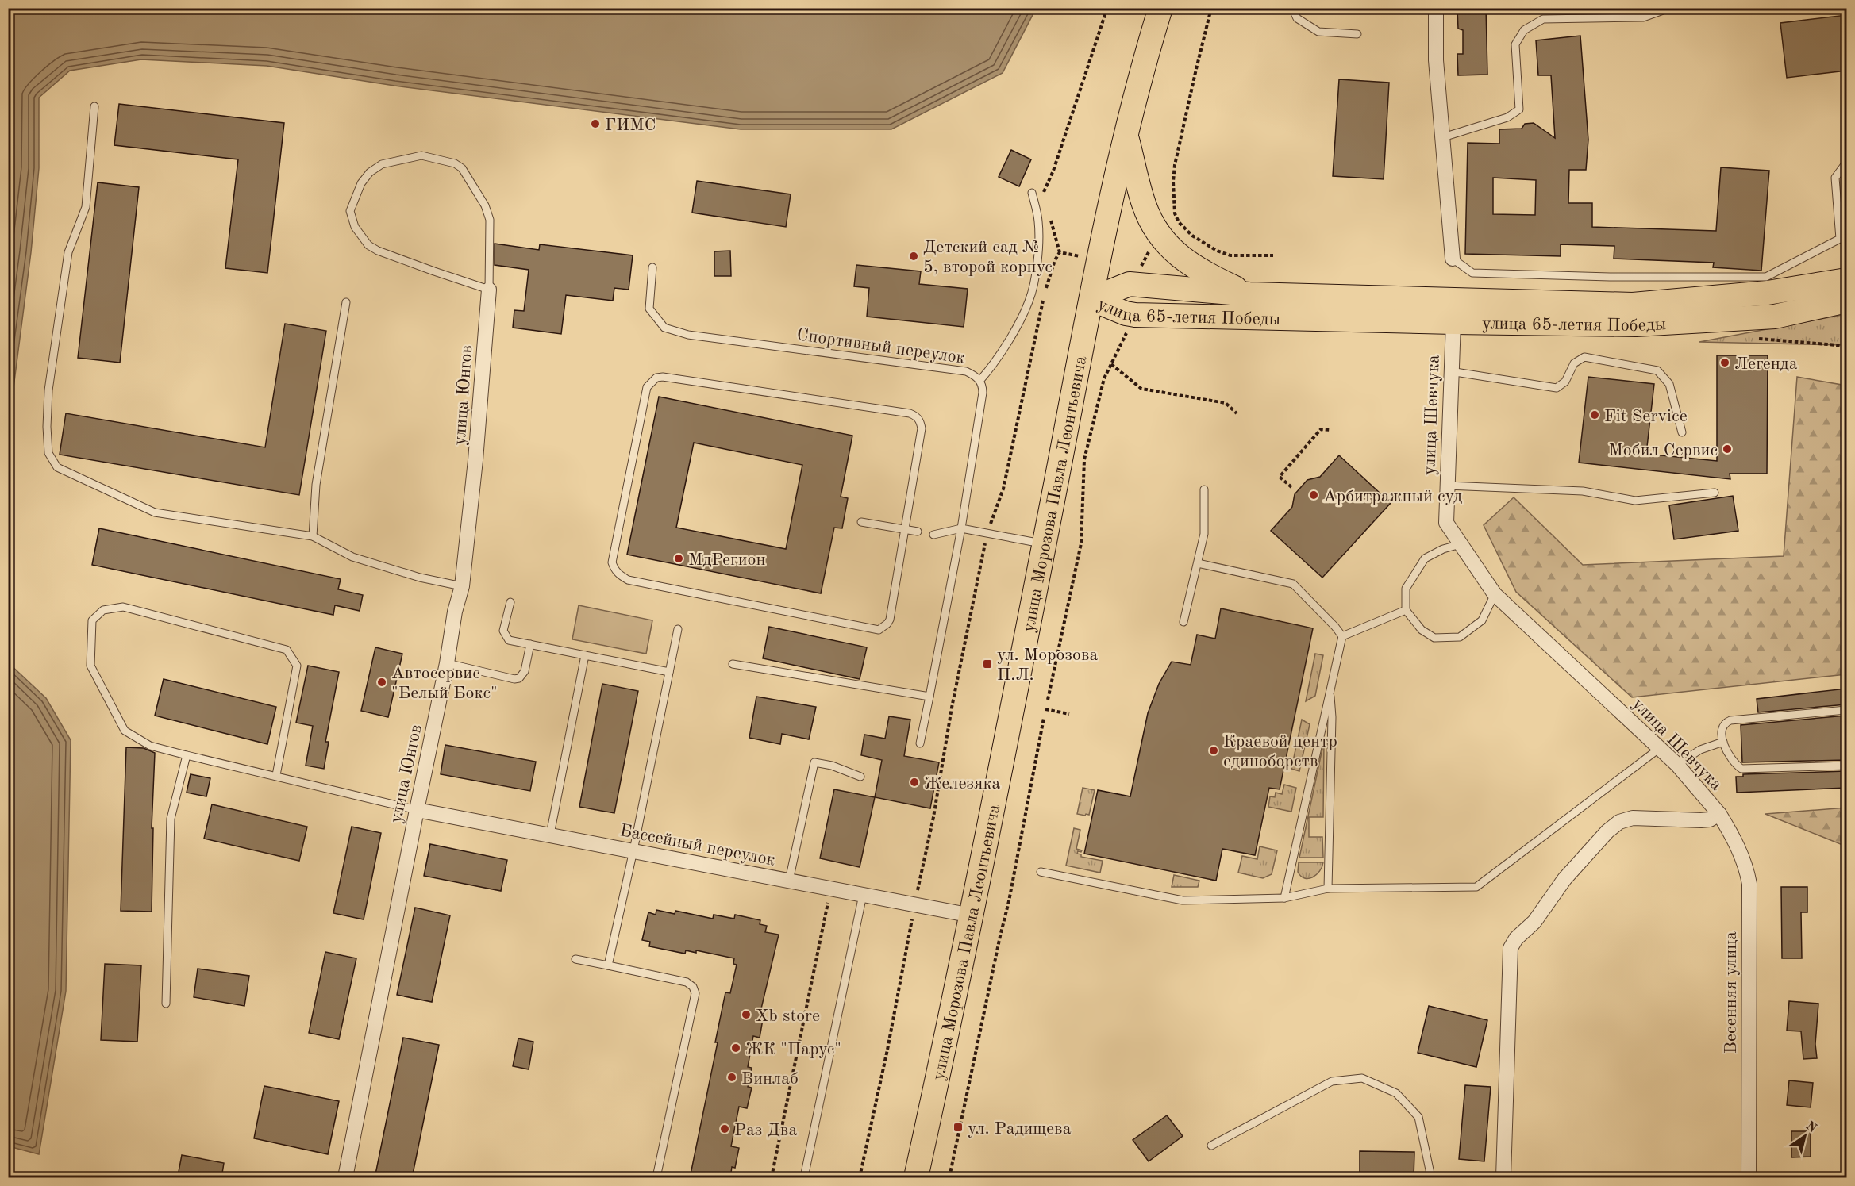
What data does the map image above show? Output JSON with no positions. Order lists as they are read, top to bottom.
{
  "streets": {
    "main road": ["улица 65-летия Победы", "улица Морозова Павла Леонтьевича"],
    "street": [
      "улица Юнгов",
      "улица Шевчука",
      "Бассейный переулок",
      "Весенняя улица"
    ],
    "lane": ["Спортивный переулок"]
  },
  "crossings": [
    ["улица 65-летия Победы", "улица Шевчука"],
    ["улица 65-летия Победы", "улица Морозова Павла Леонтьевича"],
    ["улица Юнгов", "Бассейный переулок"],
    ["улица Шевчука", "Весенняя улица"],
    ["улица Морозова Павла Леонтьевича", "Бассейный переулок"]
  ],
  "places": {
    "other": [
      "ГИМС",
      "Детский сад № 5, второй корпус",
      "Легенда",
      "Fit Service",
      "Мобил Сервис",
      "Арбитражный суд",
      "МдРегион",
      "Автосервис \"Белый Бокс\"",
      "Краевой центр единоборств",
      "Железяка",
      "Xb store",
      "ЖК \"Парус\"",
      "Винлаб",
      "Раз Два"
    ],
    "transit": ["ул. Морозова П.Л.", "ул. Радищева"]
  },
  "north": "top right"
}
